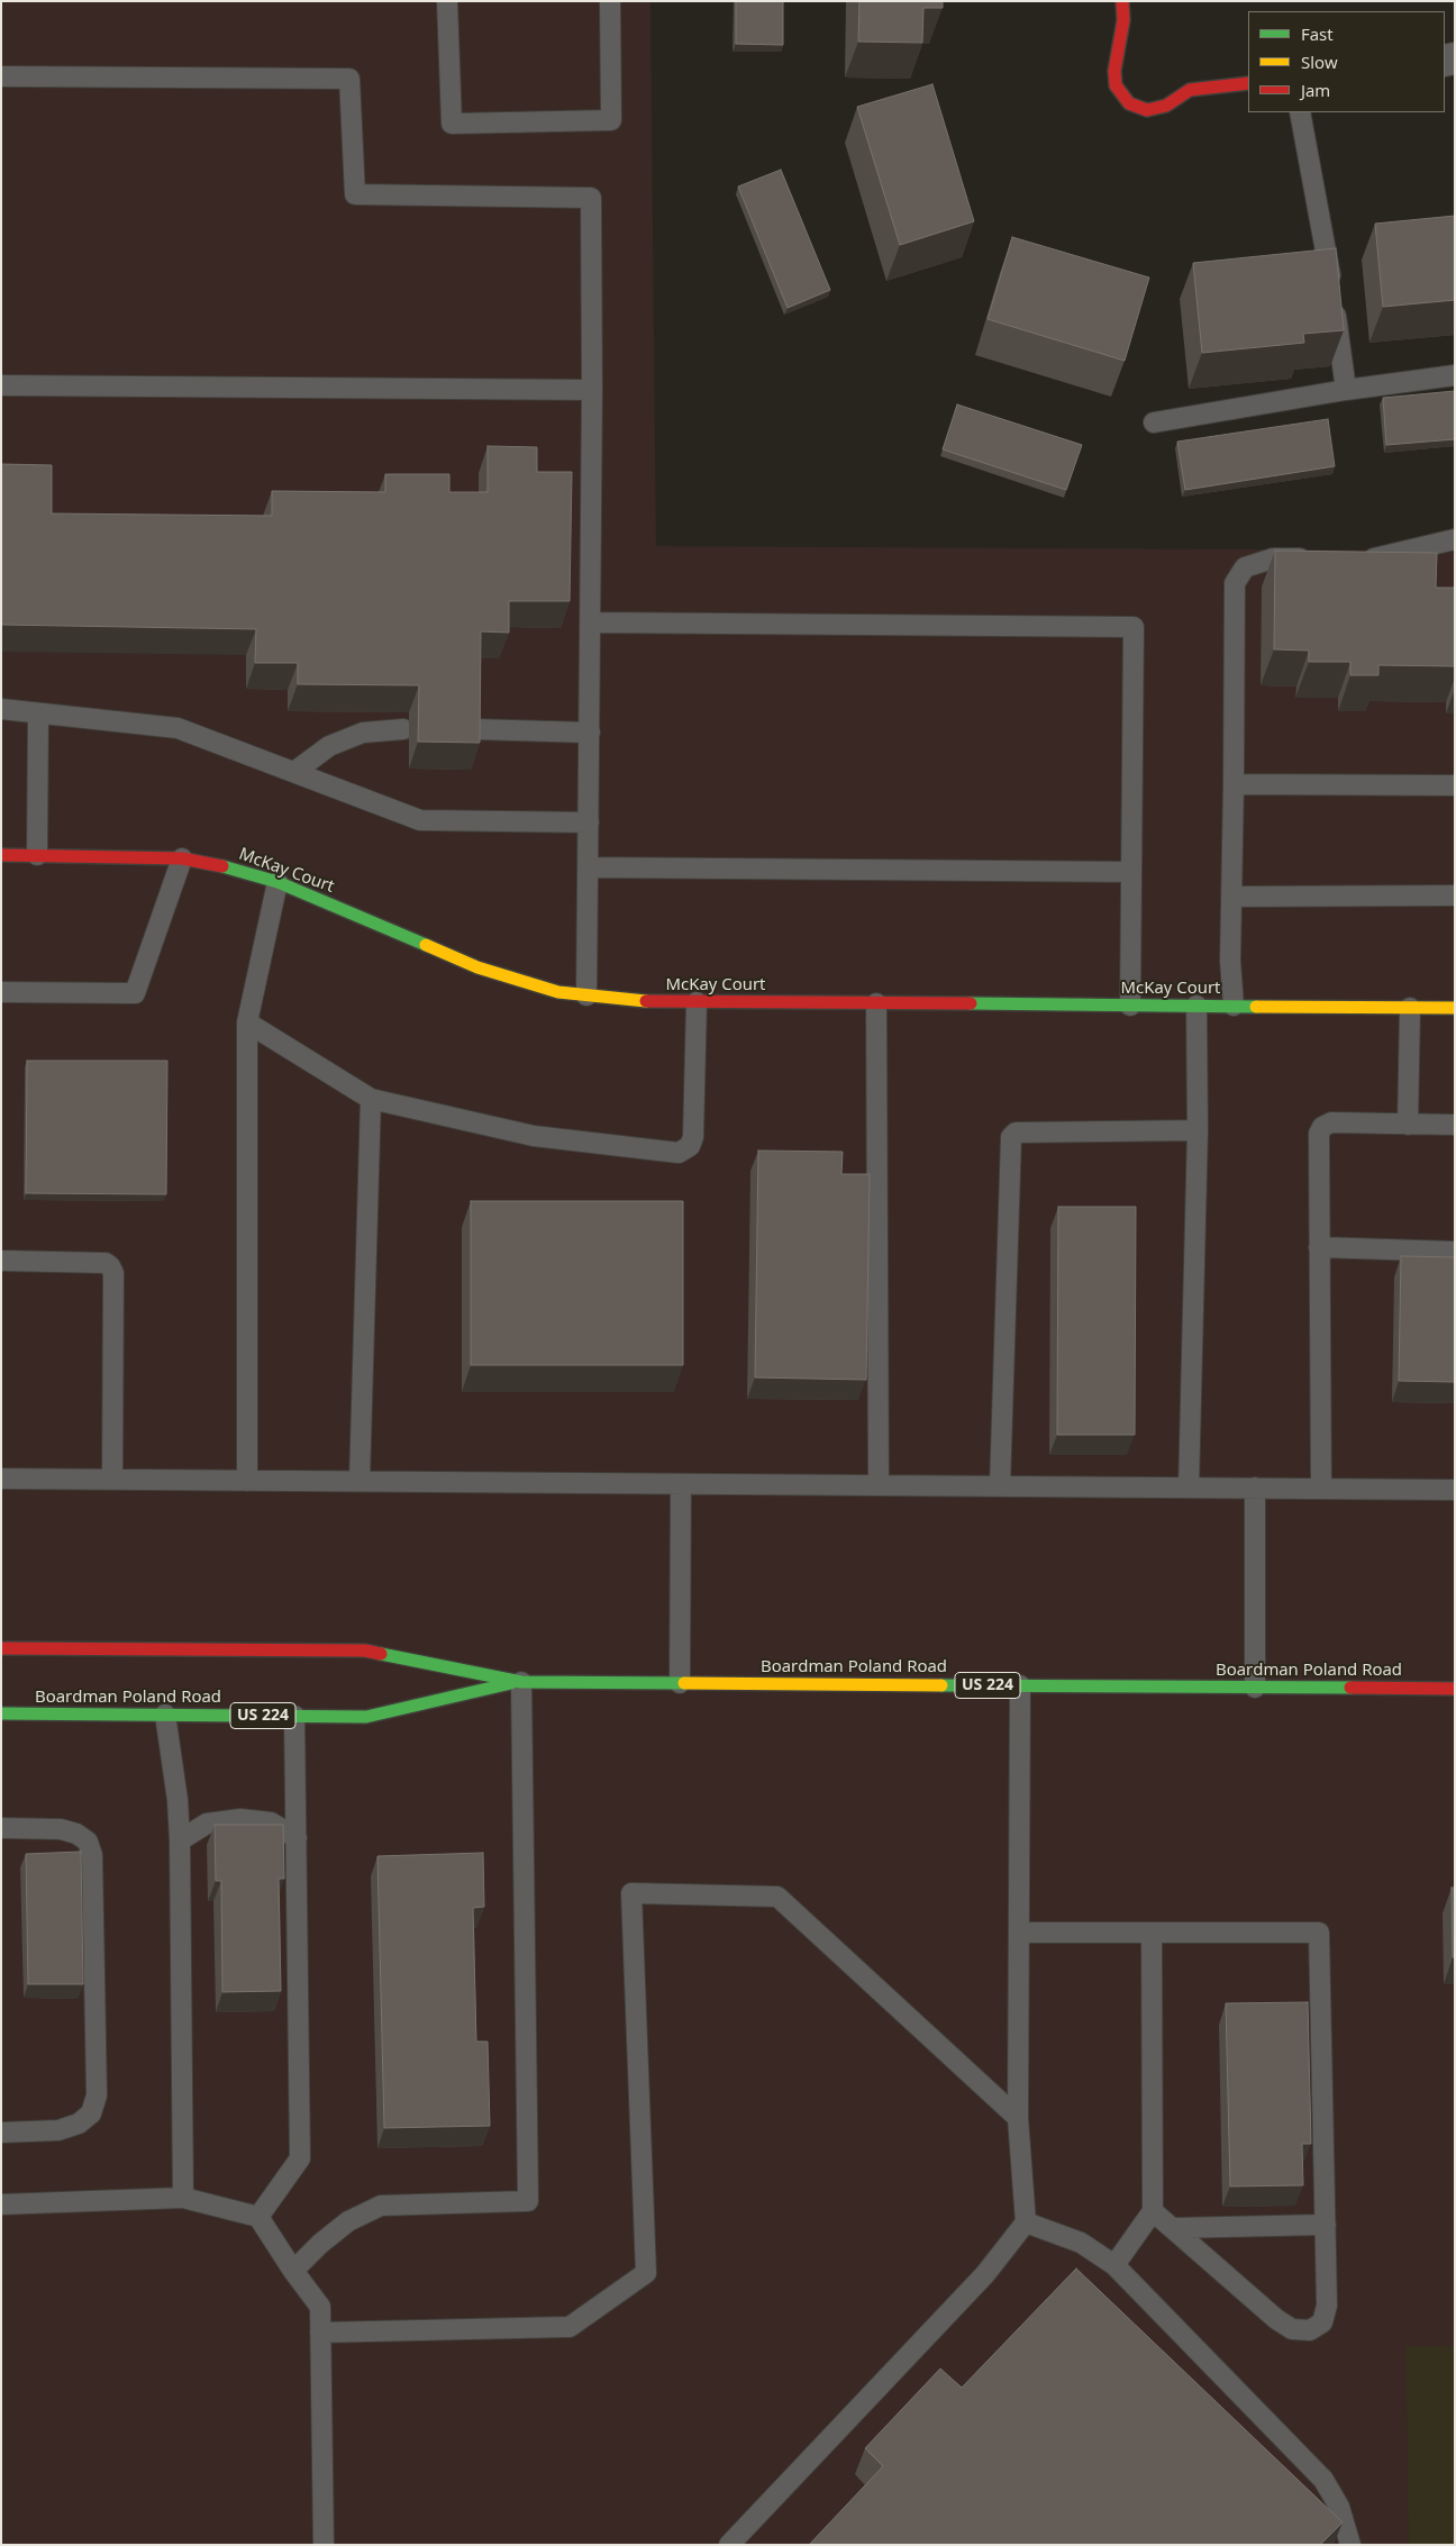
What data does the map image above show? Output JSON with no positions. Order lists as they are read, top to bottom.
{
  "streets": {
    "main road": ["McKay Court", "Boardman Poland Road", "US 224"]
  },
  "legend": ["Fast", "Slow", "Jam"]
}
